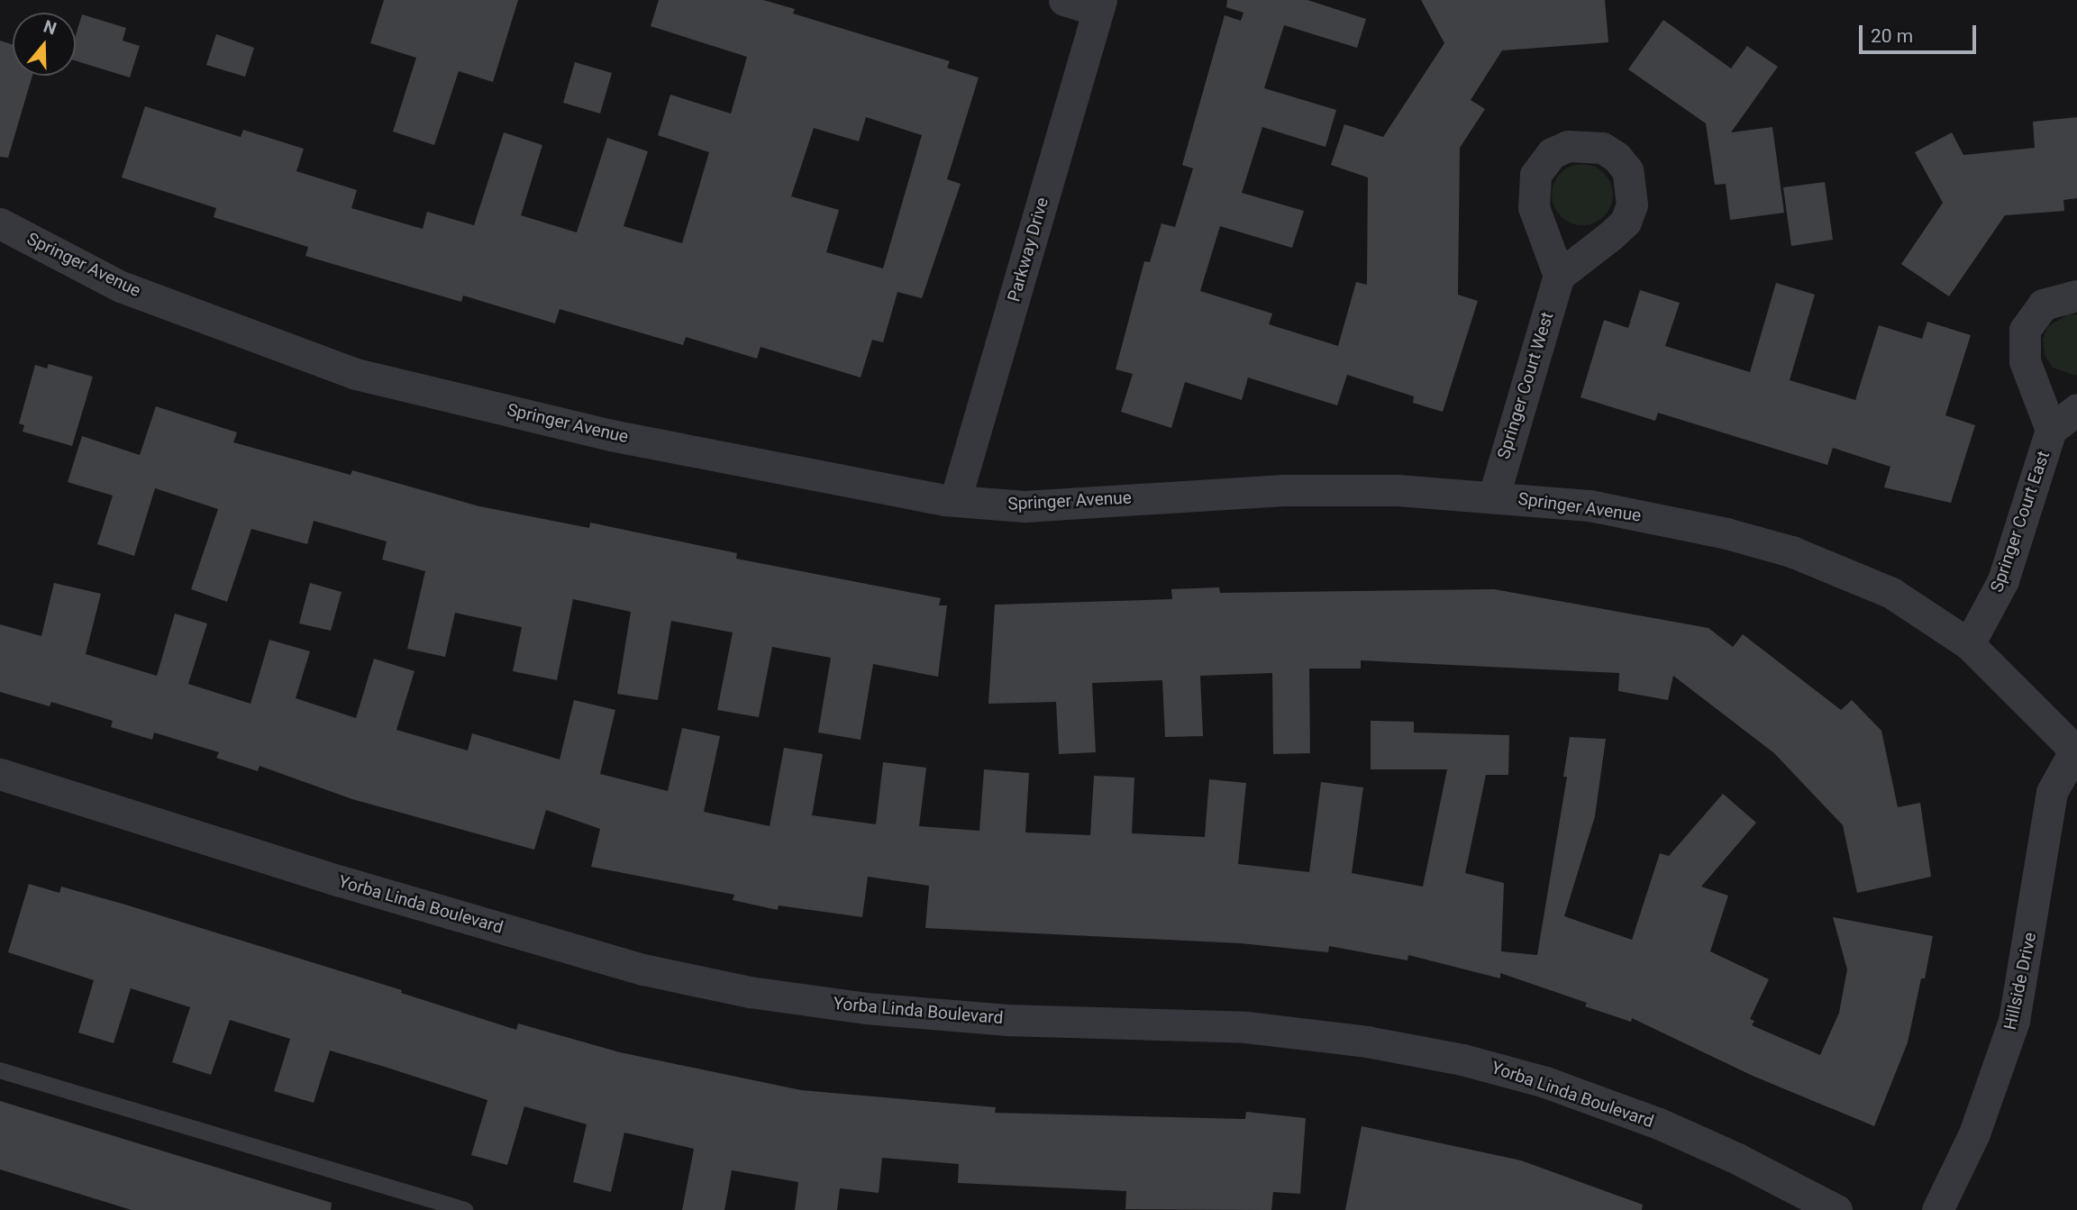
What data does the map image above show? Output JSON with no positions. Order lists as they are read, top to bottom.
{
  "streets": {
    "street": [
      "Parkway Drive",
      "Springer Avenue",
      "Springer Court West",
      "Springer Court East",
      "Yorba Linda Boulevard",
      "Hillside Drive"
    ]
  },
  "crossings": [
    ["Parkway Drive", "Springer Avenue"],
    ["Springer Avenue", "Springer Court West"],
    ["Springer Avenue", "Springer Court East"],
    ["Springer Avenue", "Hillside Drive"]
  ],
  "scale_bar": "20 m",
  "north": "top"
}
